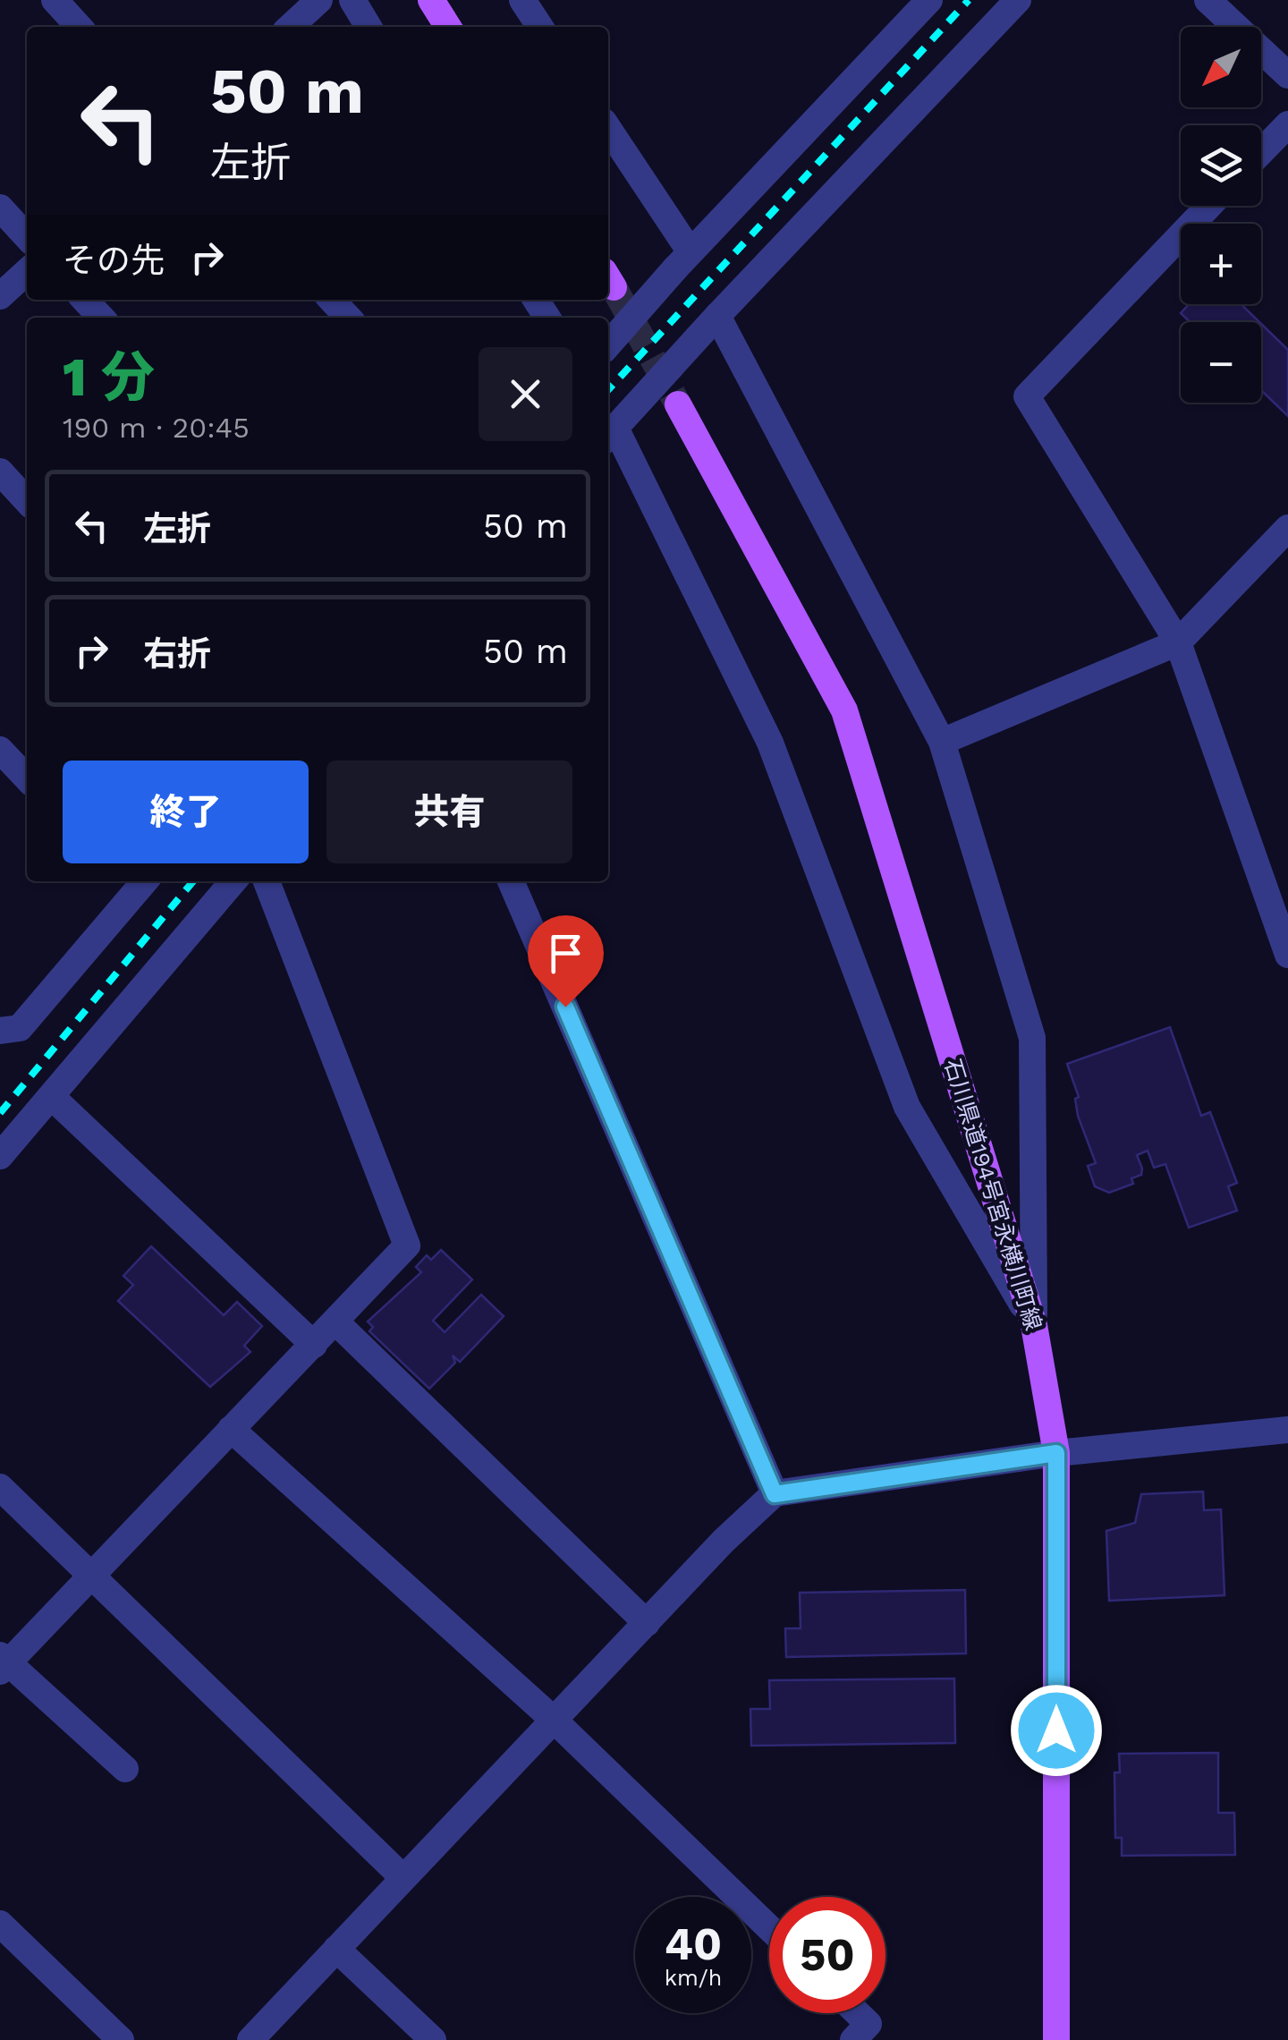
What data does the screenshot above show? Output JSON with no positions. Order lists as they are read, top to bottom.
{
  "streets": {
    "main road": ["石川県道194号宮永横川町線"]
  },
  "north": "bottom left",
  "page": {
    "map_buttons": ["+", "−"],
    "turn": ["50 m", "左折"],
    "then": "その先",
    "heading": ["1 分", "190 m · 20:45"],
    "list": [
      {
        "name": "左折",
        "value": "50 m"
      },
      {
        "name": "右折",
        "value": "50 m"
      }
    ],
    "buttons": ["終了", "共有"],
    "speed": "40 km/h",
    "limit": "50"
  }
}
